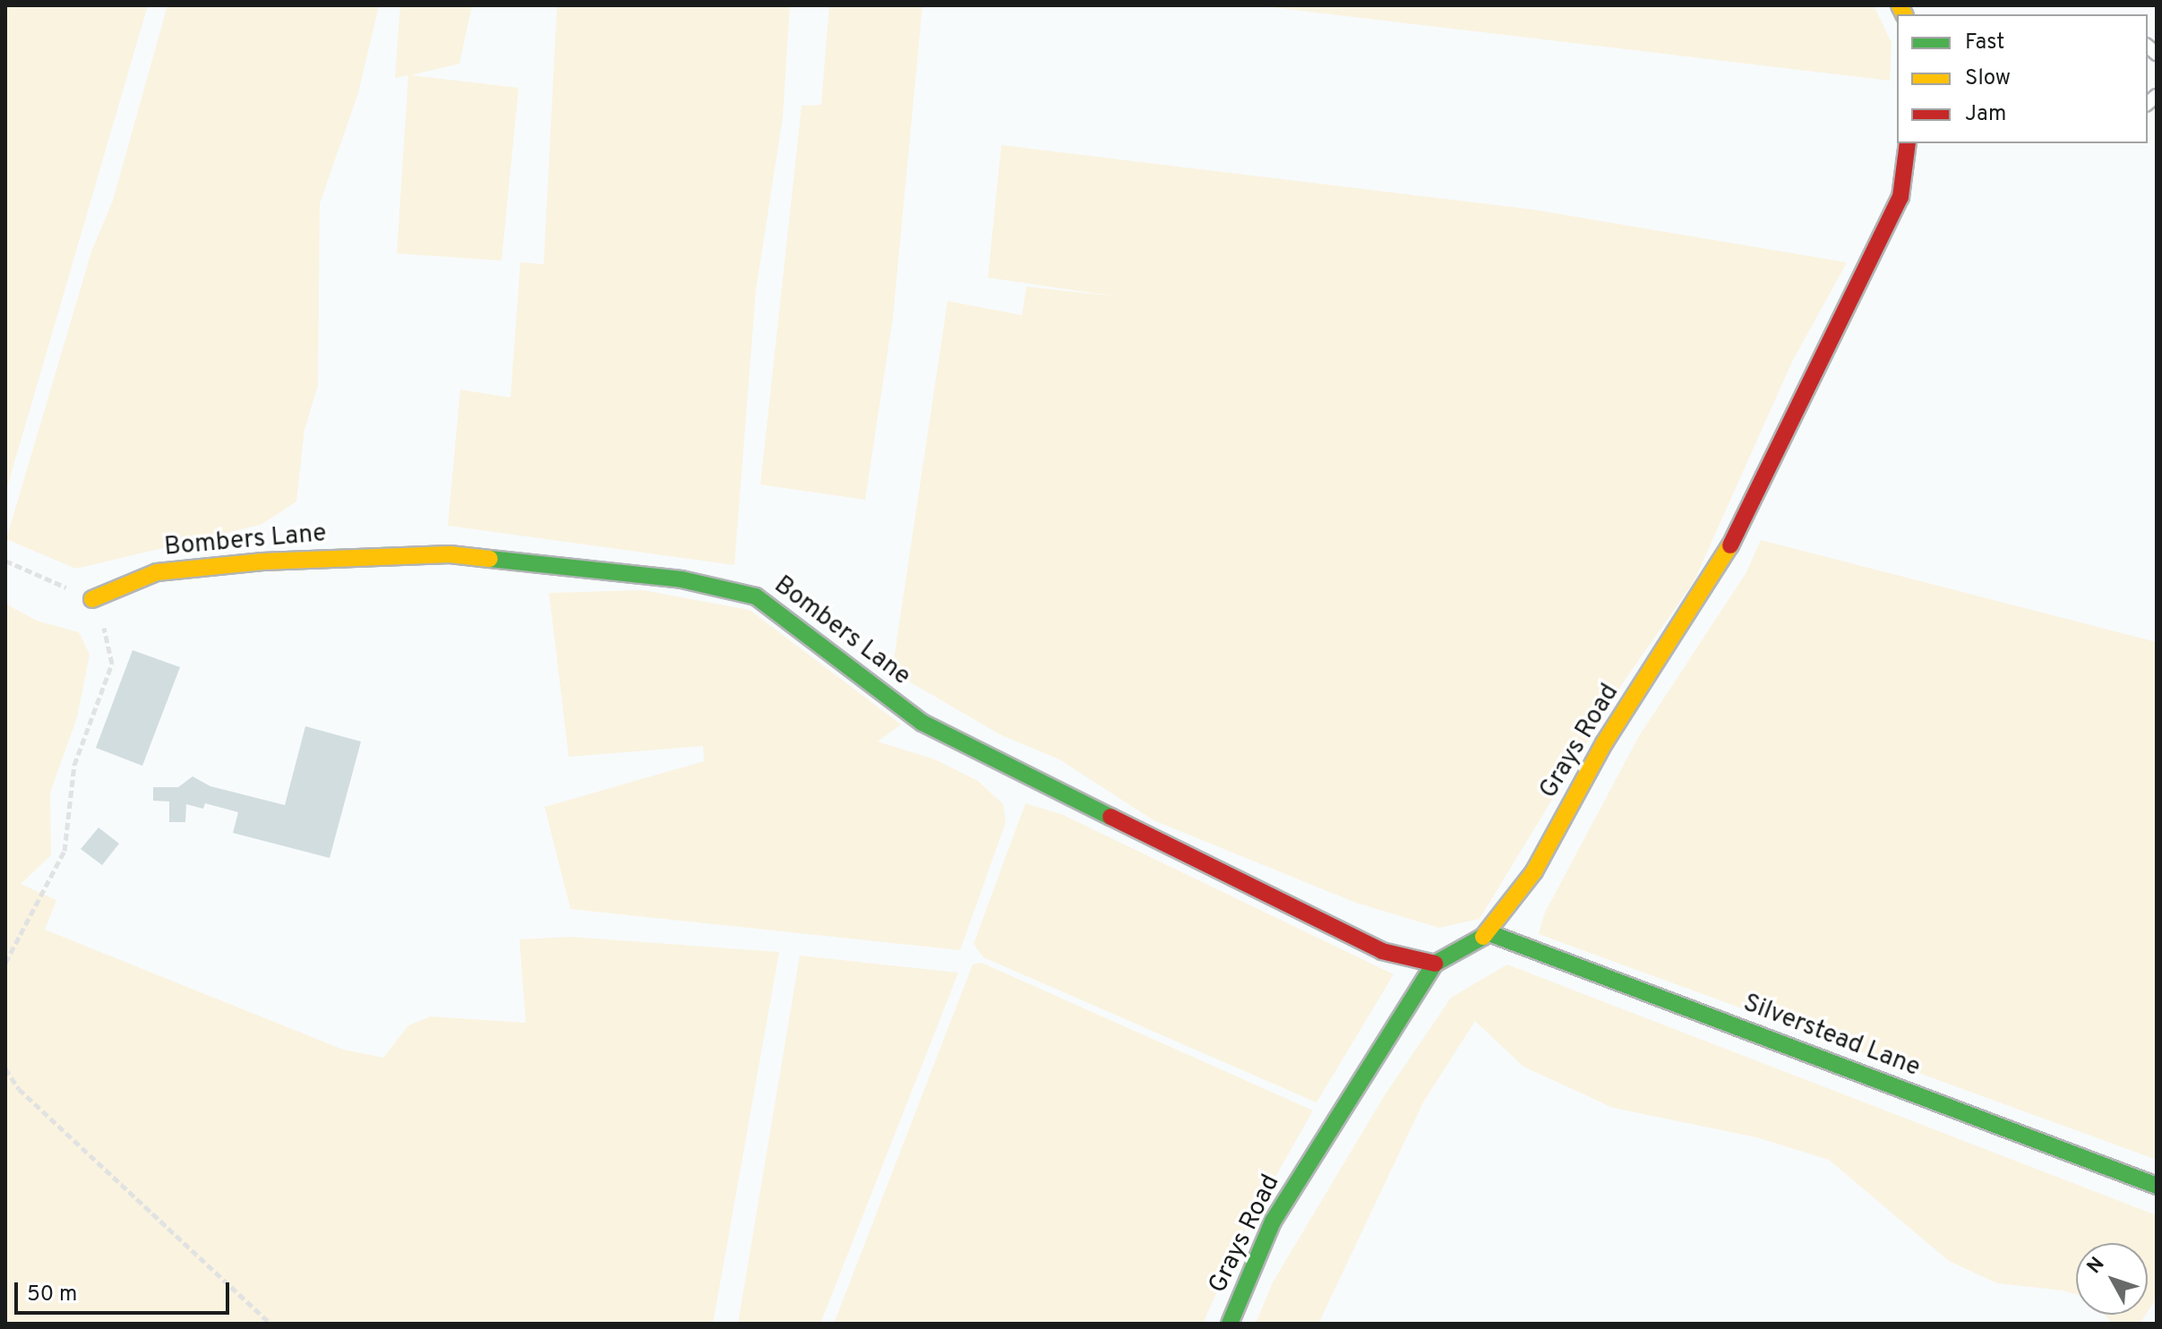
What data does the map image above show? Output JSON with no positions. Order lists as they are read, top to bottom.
{
  "streets": {
    "street": ["Bombers Lane", "Grays Road", "Silverstead Lane"]
  },
  "crossings": [
    ["Bombers Lane", "Grays Road"],
    ["Grays Road", "Silverstead Lane"]
  ],
  "legend": ["Fast", "Slow", "Jam"],
  "scale_bar": "50 m",
  "north": "top left"
}
